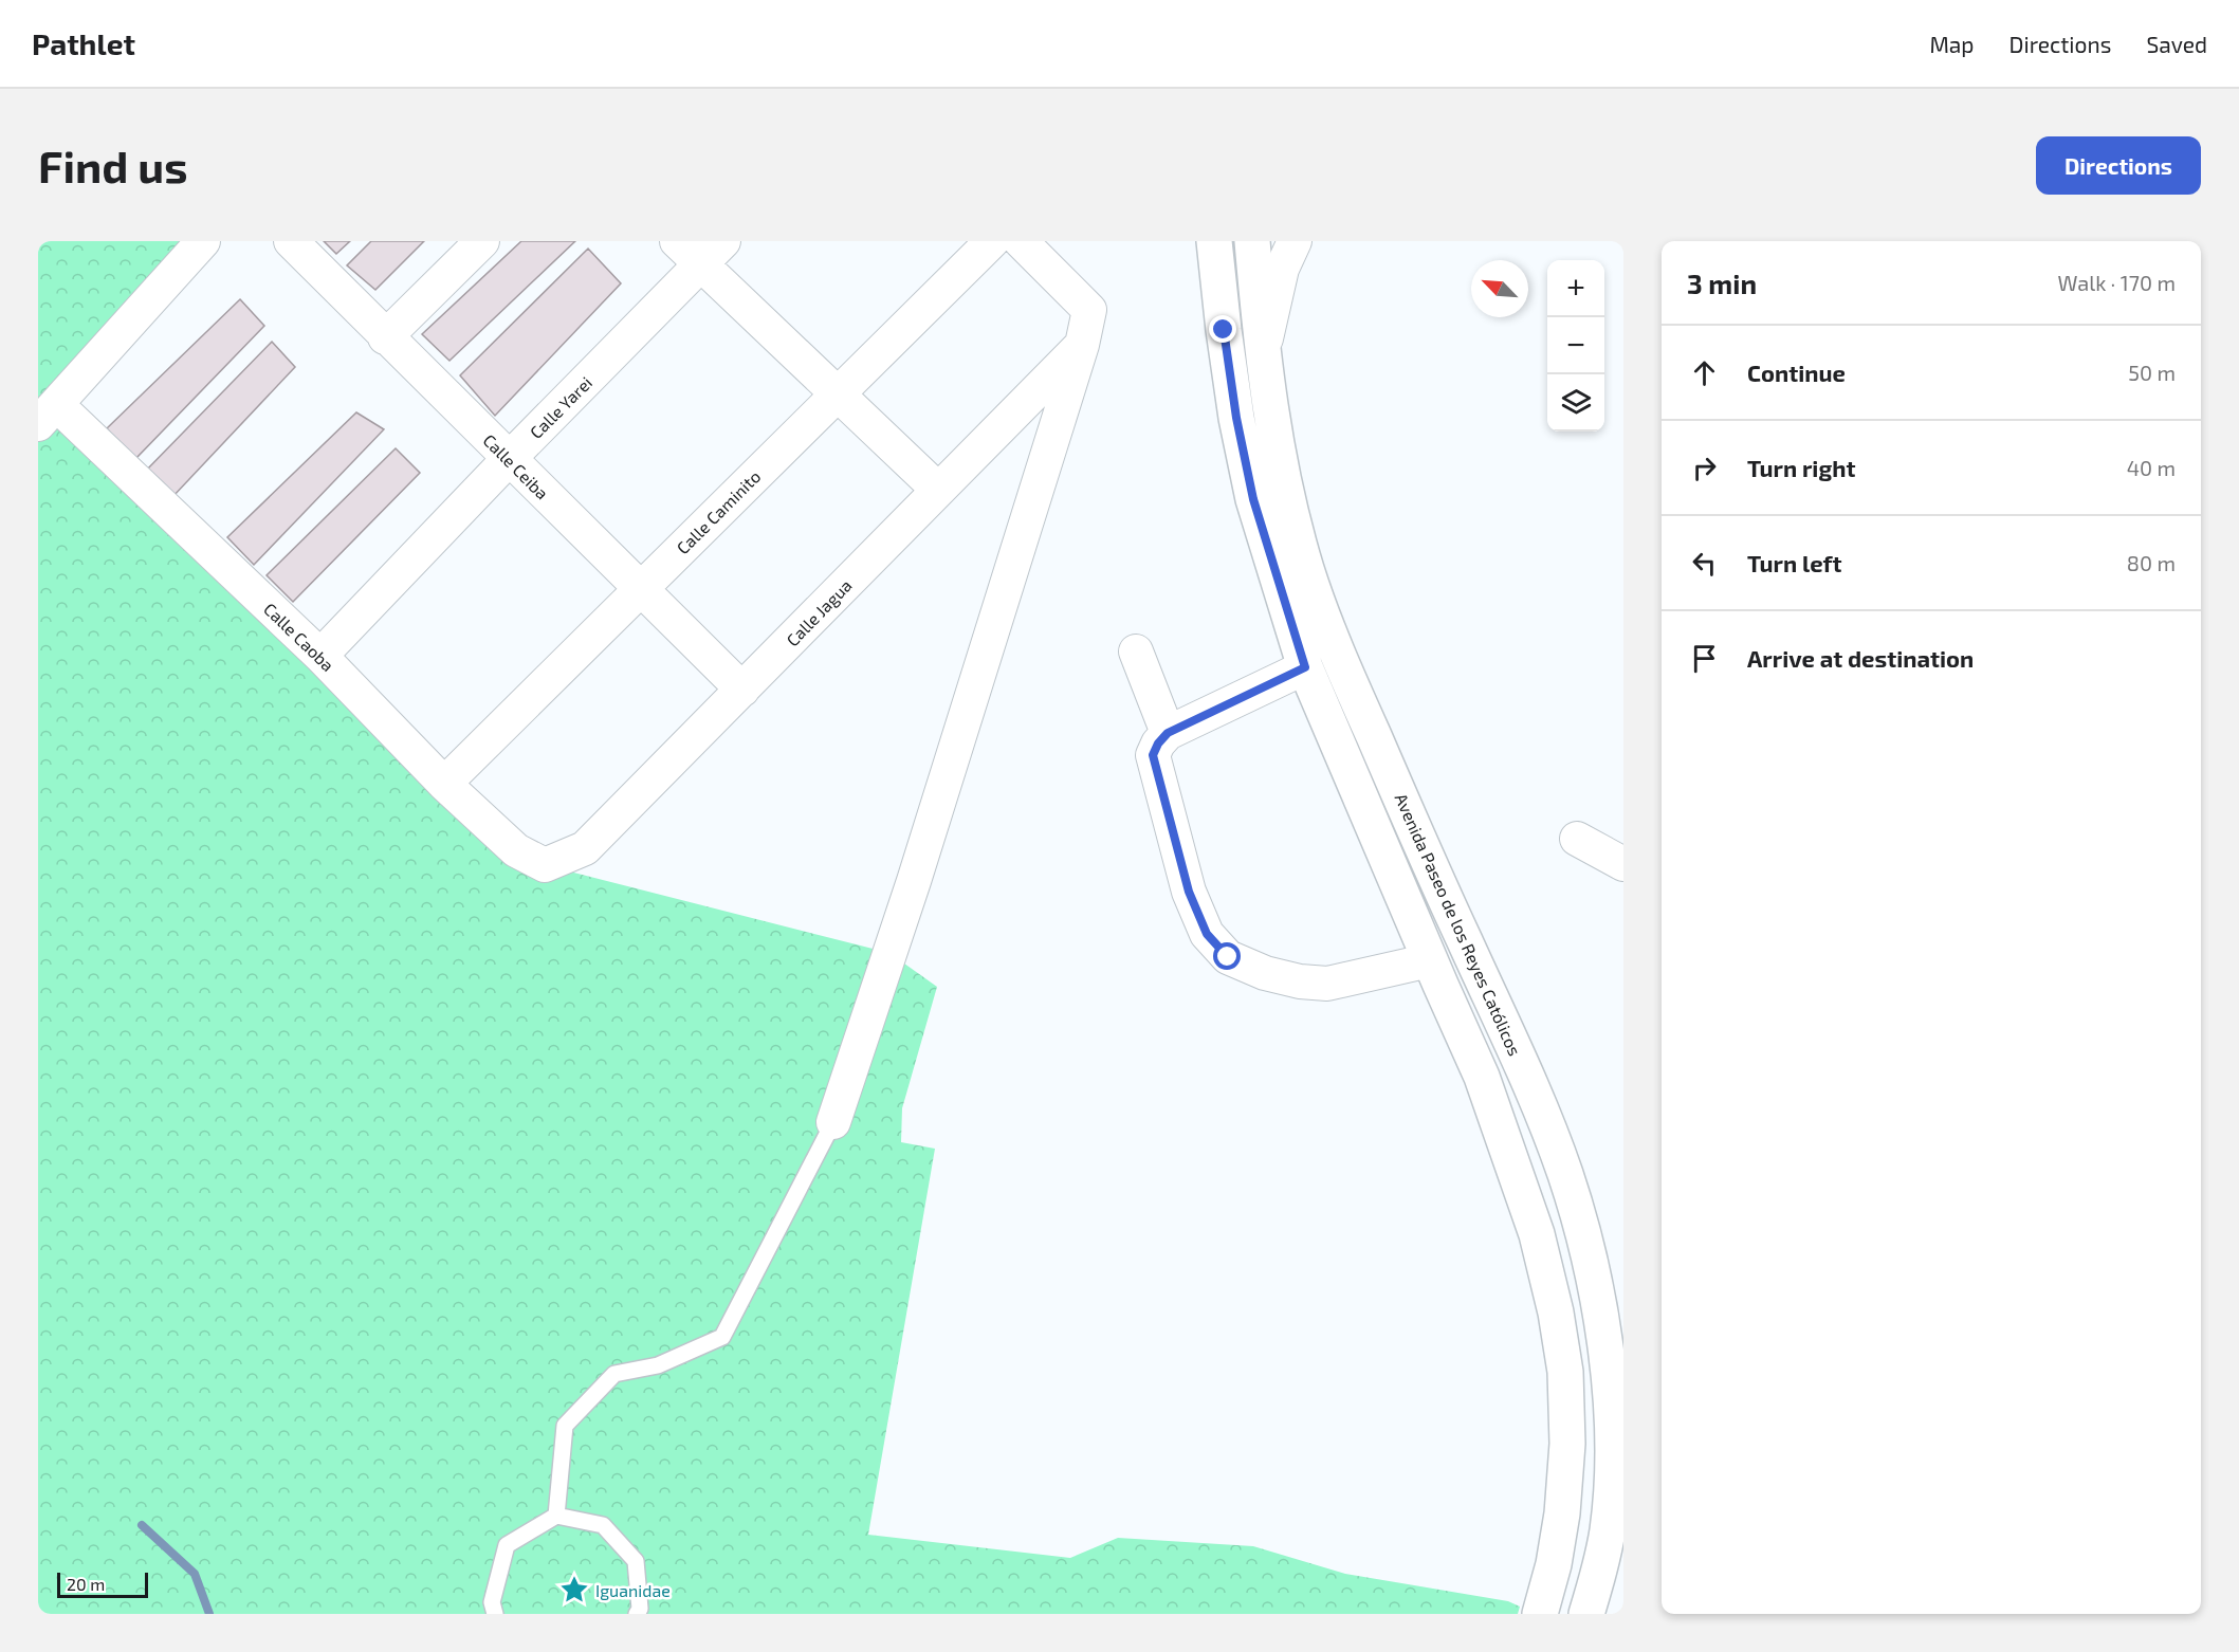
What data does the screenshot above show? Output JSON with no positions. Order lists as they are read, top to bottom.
{
  "streets": {
    "main road": ["Avenida Paseo de los Reyes Católicos"],
    "street": [
      "Calle Yarei",
      "Calle Ceiba",
      "Calle Caminito",
      "Calle Jagua",
      "Calle Caoba"
    ]
  },
  "crossings": [
    ["Calle Yarei", "Calle Ceiba"],
    ["Calle Yarei", "Calle Caoba"],
    ["Calle Ceiba", "Calle Caminito"],
    ["Calle Ceiba", "Calle Jagua"],
    ["Calle Caminito", "Calle Caoba"],
    ["Calle Jagua", "Calle Caoba"]
  ],
  "places": {
    "place": ["Iguanidae"]
  },
  "scale_bar": "20 m",
  "north": "top left",
  "page": {
    "header": "Pathlet",
    "nav": ["Map", "Directions", "Saved"],
    "buttons": "Directions",
    "title": "Find us",
    "heading": ["3 min", "Walk · 170 m"],
    "map_buttons": ["+", "−"],
    "list": [
      ["Continue", "50 m"],
      ["Turn right", "40 m"],
      ["Turn left", "80 m"],
      "Arrive at destination"
    ],
    "scale": "20 m"
  }
}
